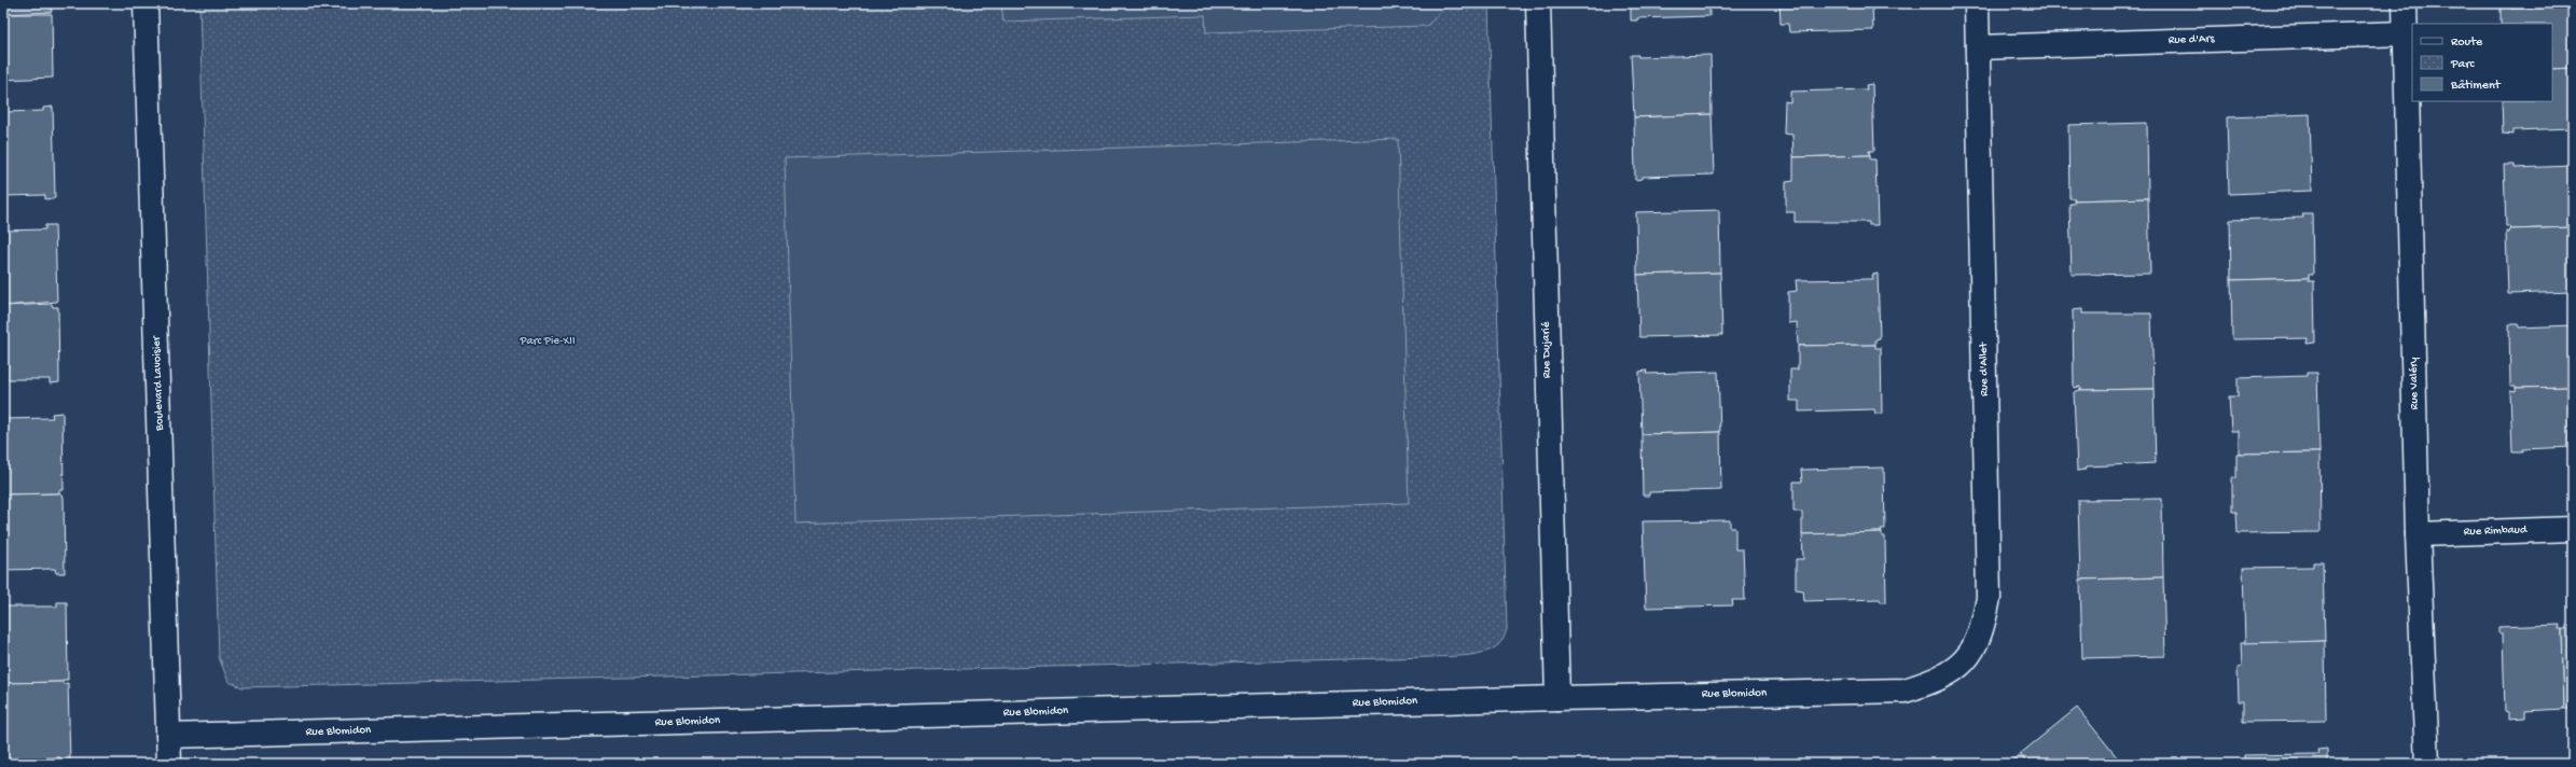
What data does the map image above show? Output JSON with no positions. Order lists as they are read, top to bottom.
{
  "streets": {
    "street": [
      "Rue d'Ars",
      "Rue Dujarié",
      "Rue d'Allet",
      "Boulevard Lavoisier",
      "Rue Valéry",
      "Rue Rimbaud",
      "Rue Blomidon"
    ]
  },
  "crossings": [
    ["Rue d'Ars", "Rue d'Allet"],
    ["Rue d'Ars", "Rue Valéry"],
    ["Rue Dujarié", "Rue Blomidon"],
    ["Rue d'Allet", "Rue Blomidon"],
    ["Boulevard Lavoisier", "Rue Blomidon"],
    ["Rue Valéry", "Rue Rimbaud"]
  ],
  "parks": ["Parc Pie-XII"],
  "legend": ["Route", "Parc", "Bâtiment"]
}
